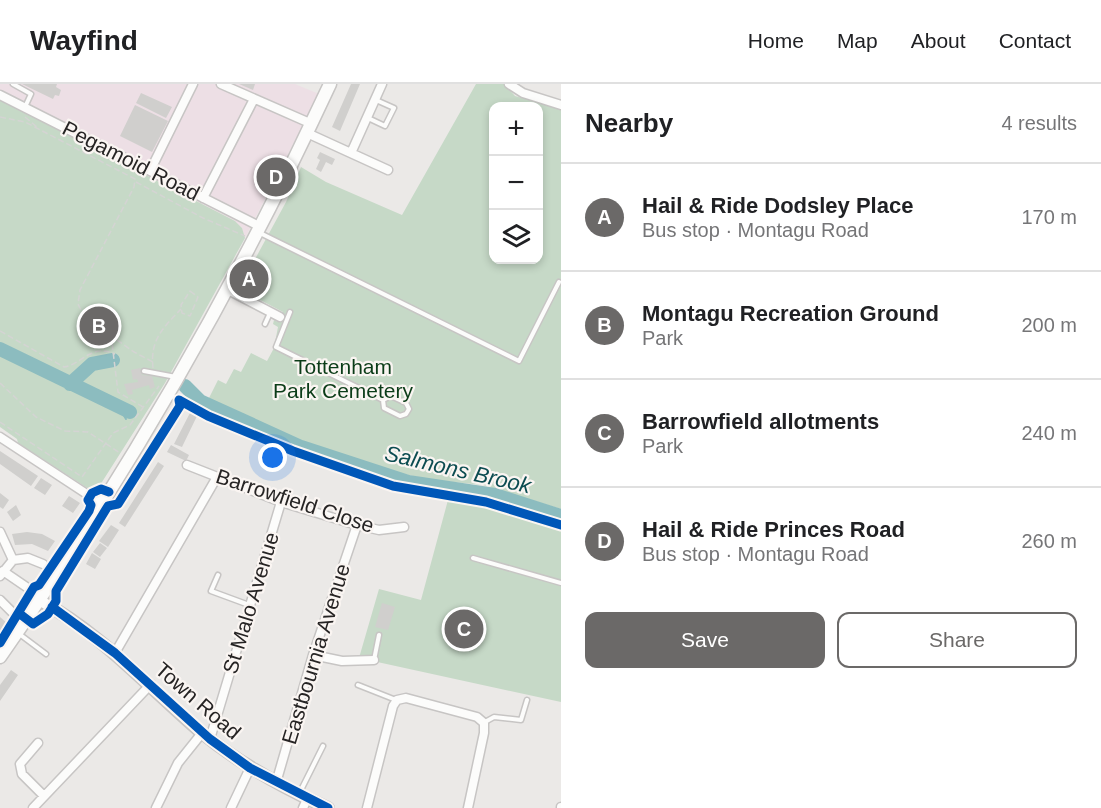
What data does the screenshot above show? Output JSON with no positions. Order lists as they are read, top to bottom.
{
  "streets": {
    "street": [
      "Pegamoid Road",
      "Barrowfield Close",
      "St Malo Avenue",
      "Eastbournia Avenue",
      "Town Road"
    ]
  },
  "crossings": [
    ["Barrowfield Close", "St Malo Avenue"],
    ["Barrowfield Close", "Eastbournia Avenue"],
    ["St Malo Avenue", "Town Road"],
    ["Eastbournia Avenue", "Town Road"]
  ],
  "water": ["Salmons Brook"],
  "parks": ["Tottenham Park Cemetery"],
  "page": {
    "header": "Wayfind",
    "nav": [
      "Home",
      "Map",
      "About",
      "Contact"
    ],
    "heading": ["Nearby", "4 results"],
    "map_buttons": ["+", "−"],
    "pins": [
      "D",
      "A",
      "B",
      "C"
    ],
    "list": [
      {
        "mark": "A",
        "name": "Hail & Ride Dodsley Place",
        "note": "Bus stop · Montagu Road",
        "value": "170 m"
      },
      {
        "mark": "B",
        "name": "Montagu Recreation Ground",
        "note": "Park",
        "value": "200 m"
      },
      {
        "mark": "C",
        "name": "Barrowfield allotments",
        "note": "Park",
        "value": "240 m"
      },
      {
        "mark": "D",
        "name": "Hail & Ride Princes Road",
        "note": "Bus stop · Montagu Road",
        "value": "260 m"
      }
    ],
    "buttons": ["Save", "Share"]
  }
}
